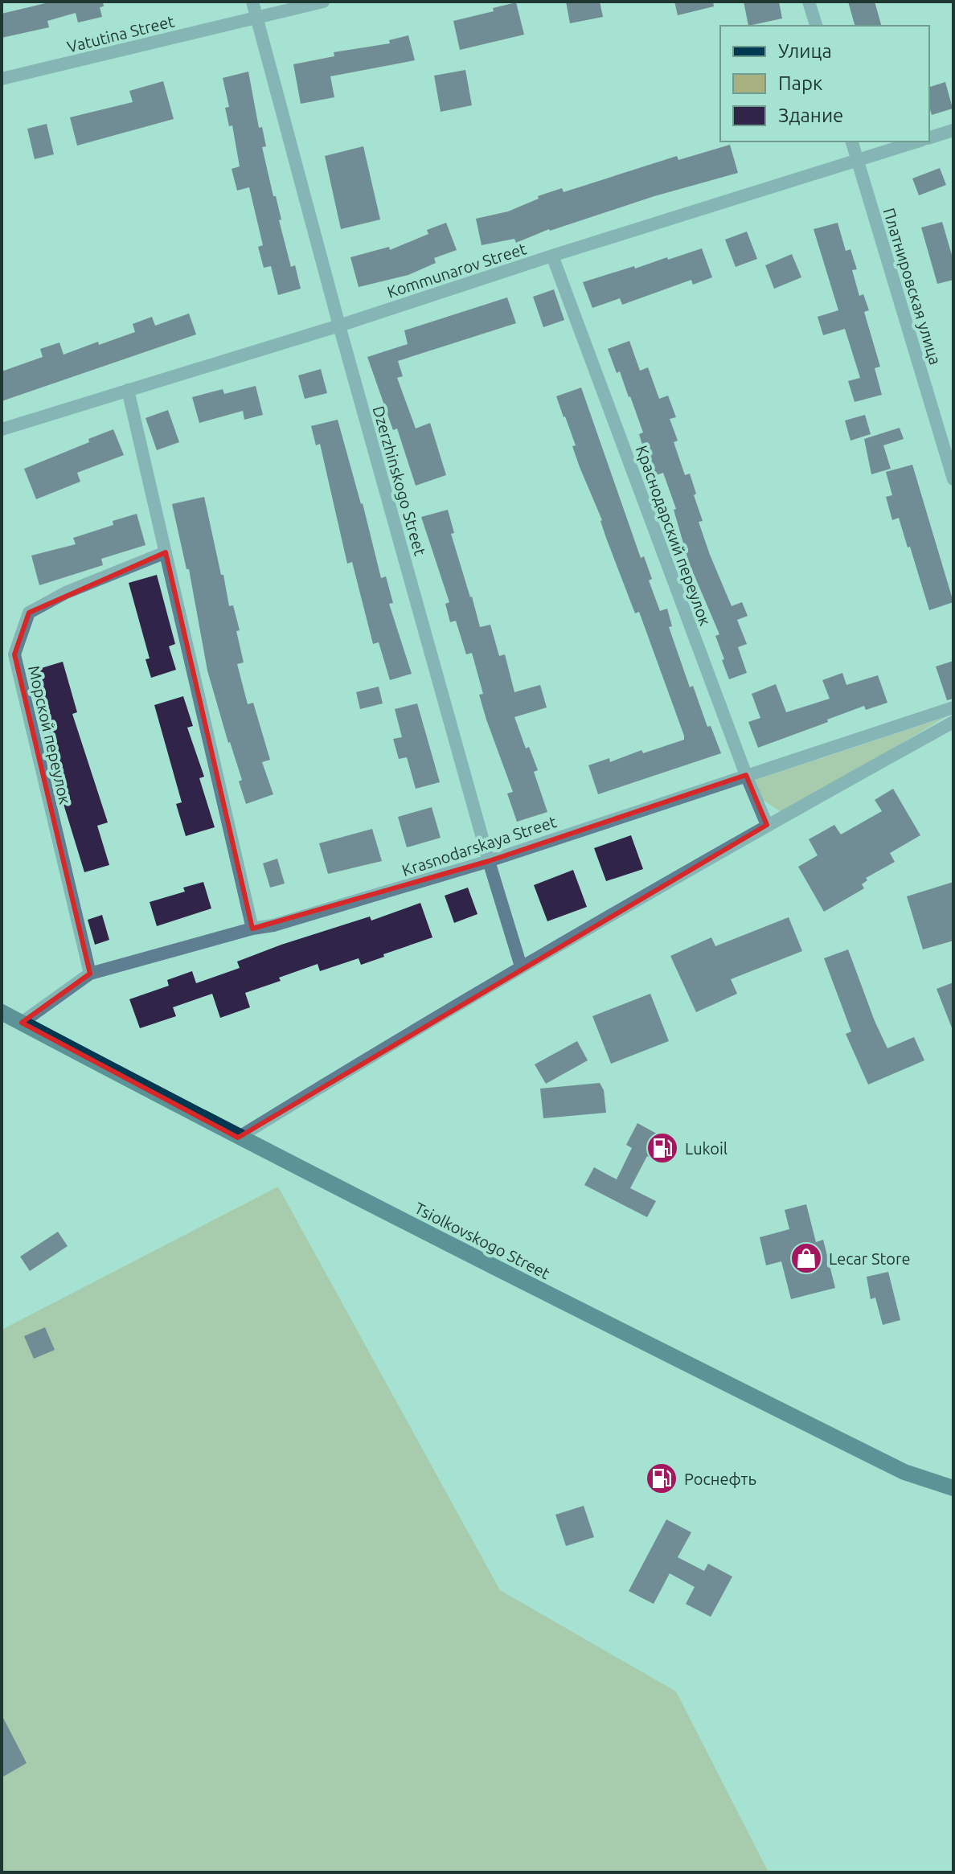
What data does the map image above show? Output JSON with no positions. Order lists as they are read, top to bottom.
{
  "streets": {
    "main road": ["Tsiolkovskogo Street"],
    "street": [
      "Vatutina Street",
      "Kommunarov Street",
      "Платнировская улица",
      "Dzerzhinskogo Street",
      "Краснодарский переулок",
      "Морской переулок",
      "Krasnodarskaya Street"
    ]
  },
  "crossings": [
    ["Vatutina Street", "Dzerzhinskogo Street"],
    ["Kommunarov Street", "Платнировская улица"],
    ["Kommunarov Street", "Dzerzhinskogo Street"],
    ["Kommunarov Street", "Краснодарский переулок"],
    ["Dzerzhinskogo Street", "Krasnodarskaya Street"],
    ["Краснодарский переулок", "Krasnodarskaya Street"],
    ["Морской переулок", "Krasnodarskaya Street"],
    ["Krasnodarskaya Street", "Tsiolkovskogo Street"]
  ],
  "places": {
    "fuel station": ["Lukoil", "Роснефть"],
    "shop": ["Lecar Store"]
  },
  "legend": ["Улица", "Парк", "Здание"]
}
